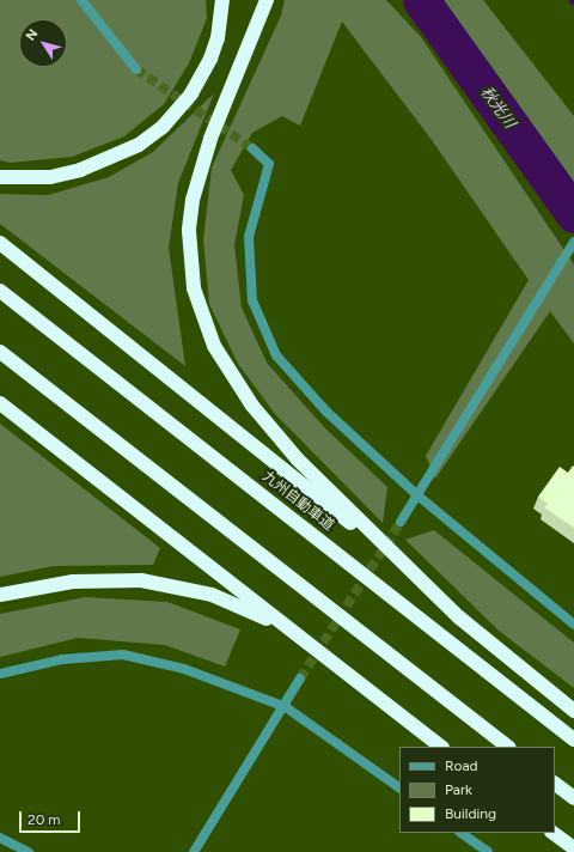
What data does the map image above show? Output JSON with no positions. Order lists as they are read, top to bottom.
{
  "streets": {
    "highway": ["九州自動車道"]
  },
  "water": ["秋光川"],
  "legend": ["Road", "Park", "Building"],
  "scale_bar": "20 m",
  "north": "top left"
}
